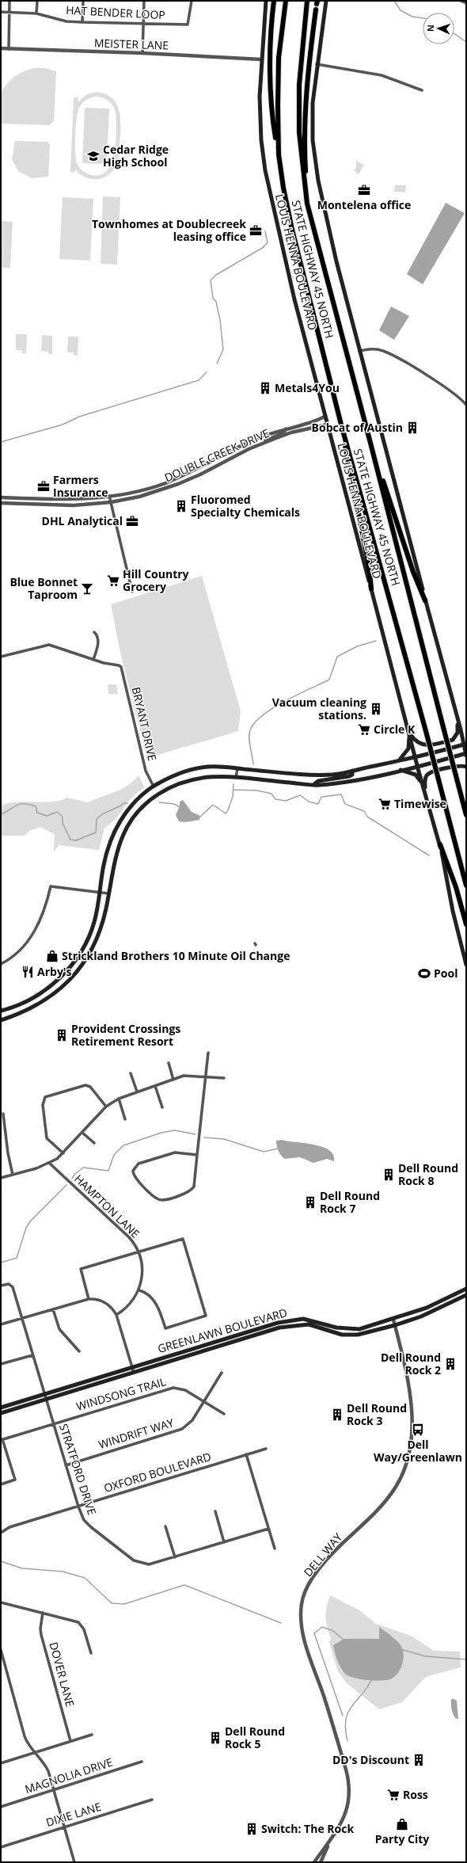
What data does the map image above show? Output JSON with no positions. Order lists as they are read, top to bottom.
{
  "streets": {
    "highway": ["STATE HIGHWAY 45 NORTH"],
    "main road": ["LOUIS HENNA BOULEVARD", "GREENLAWN BOULEVARD"],
    "street": [
      "HAT BENDER LOOP",
      "MEISTER LANE",
      "DOUBLE CREEK DRIVE",
      "BRYANT DRIVE",
      "HAMPTON LANE",
      "WINDSONG TRAIL",
      "WINDRIFT WAY",
      "STRATFORD DRIVE",
      "OXFORD BOULEVARD",
      "DELL WAY",
      "DOVER LANE",
      "MAGNOLIA DRIVE",
      "DIXIE LANE"
    ]
  },
  "crossings": [
    ["MEISTER LANE", "LOUIS HENNA BOULEVARD"],
    ["LOUIS HENNA BOULEVARD", "DOUBLE CREEK DRIVE"],
    ["GREENLAWN BOULEVARD", "STRATFORD DRIVE"],
    ["GREENLAWN BOULEVARD", "DELL WAY"],
    ["WINDSONG TRAIL", "WINDRIFT WAY"],
    ["WINDSONG TRAIL", "STRATFORD DRIVE"],
    ["WINDRIFT WAY", "STRATFORD DRIVE"],
    ["STRATFORD DRIVE", "OXFORD BOULEVARD"]
  ],
  "places": {
    "school or university": ["Cedar Ridge High School"],
    "office": [
      "Montelena office",
      "Townhomes at Doublecreek leasing office",
      "Farmers Insurance",
      "DHL Analytical"
    ],
    "building": [
      "Metals4You",
      "Bobcat of Austin",
      "Fluoromed Specialty Chemicals",
      "Vacuum cleaning stations.",
      "Provident Crossings Retirement Resort",
      "Dell Round Rock 8",
      "Dell Round Rock 7",
      "Dell Round Rock 2",
      "Dell Round Rock 3",
      "Dell Round Rock 5",
      "DD's Discount",
      "Switch: The Rock"
    ],
    "supermarket": [
      "Hill Country Grocery",
      "Circle K",
      "Timewise",
      "Ross"
    ],
    "bar": ["Blue Bonnet Taproom"],
    "shop": ["Strickland Brothers 10 Minute Oil Change", "Party City"],
    "restaurant": ["Arby's"],
    "sports": ["Pool"],
    "bus stop": ["Dell Way/Greenlawn"]
  },
  "north": "left"
}
